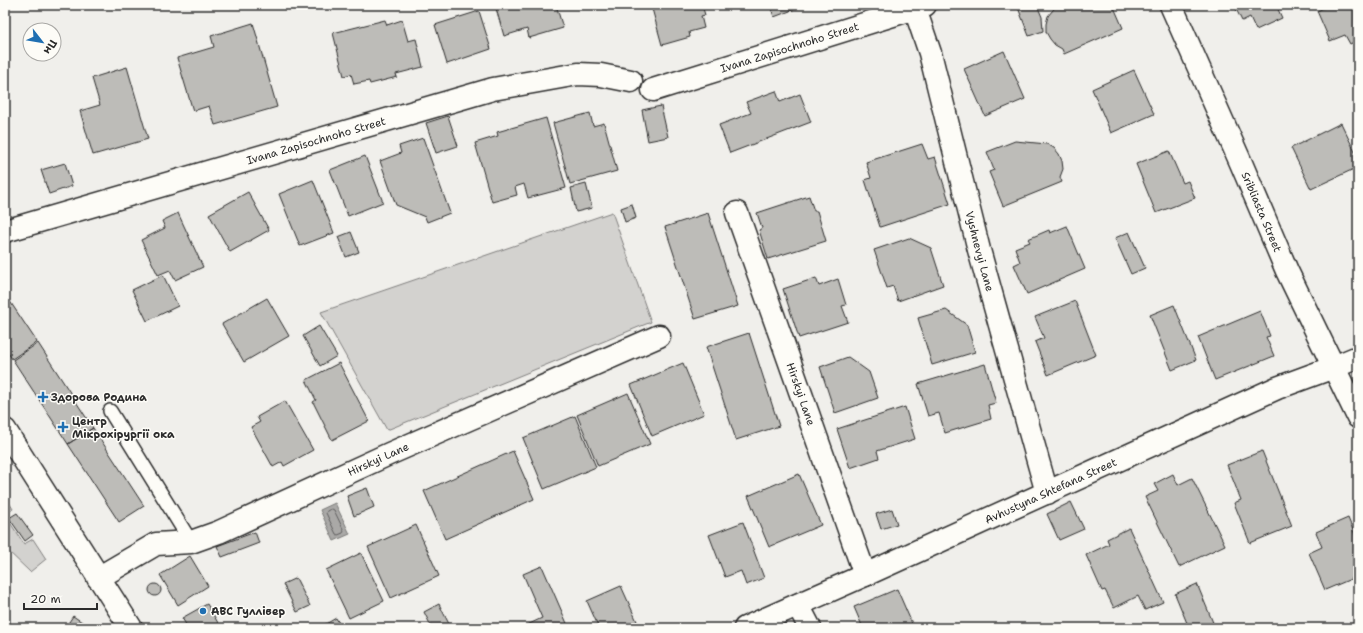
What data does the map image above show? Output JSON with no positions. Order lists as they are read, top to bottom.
{
  "streets": {
    "street": [
      "Ivana Zapisochnoho Street",
      "Sribliasta Street",
      "Vyshnevyi Lane",
      "Hirskyi Lane",
      "Avhustyna Shtefana Street"
    ]
  },
  "crossings": [
    ["Ivana Zapisochnoho Street", "Vyshnevyi Lane"],
    ["Sribliasta Street", "Avhustyna Shtefana Street"],
    ["Vyshnevyi Lane", "Avhustyna Shtefana Street"],
    ["Hirskyi Lane", "Avhustyna Shtefana Street"]
  ],
  "places": {
    "health": ["Здорова Родина", "Центр Мікрохірургії ока"],
    "other": ["АВС Гуллівер"]
  },
  "scale_bar": "20 m",
  "north": "bottom right"
}
